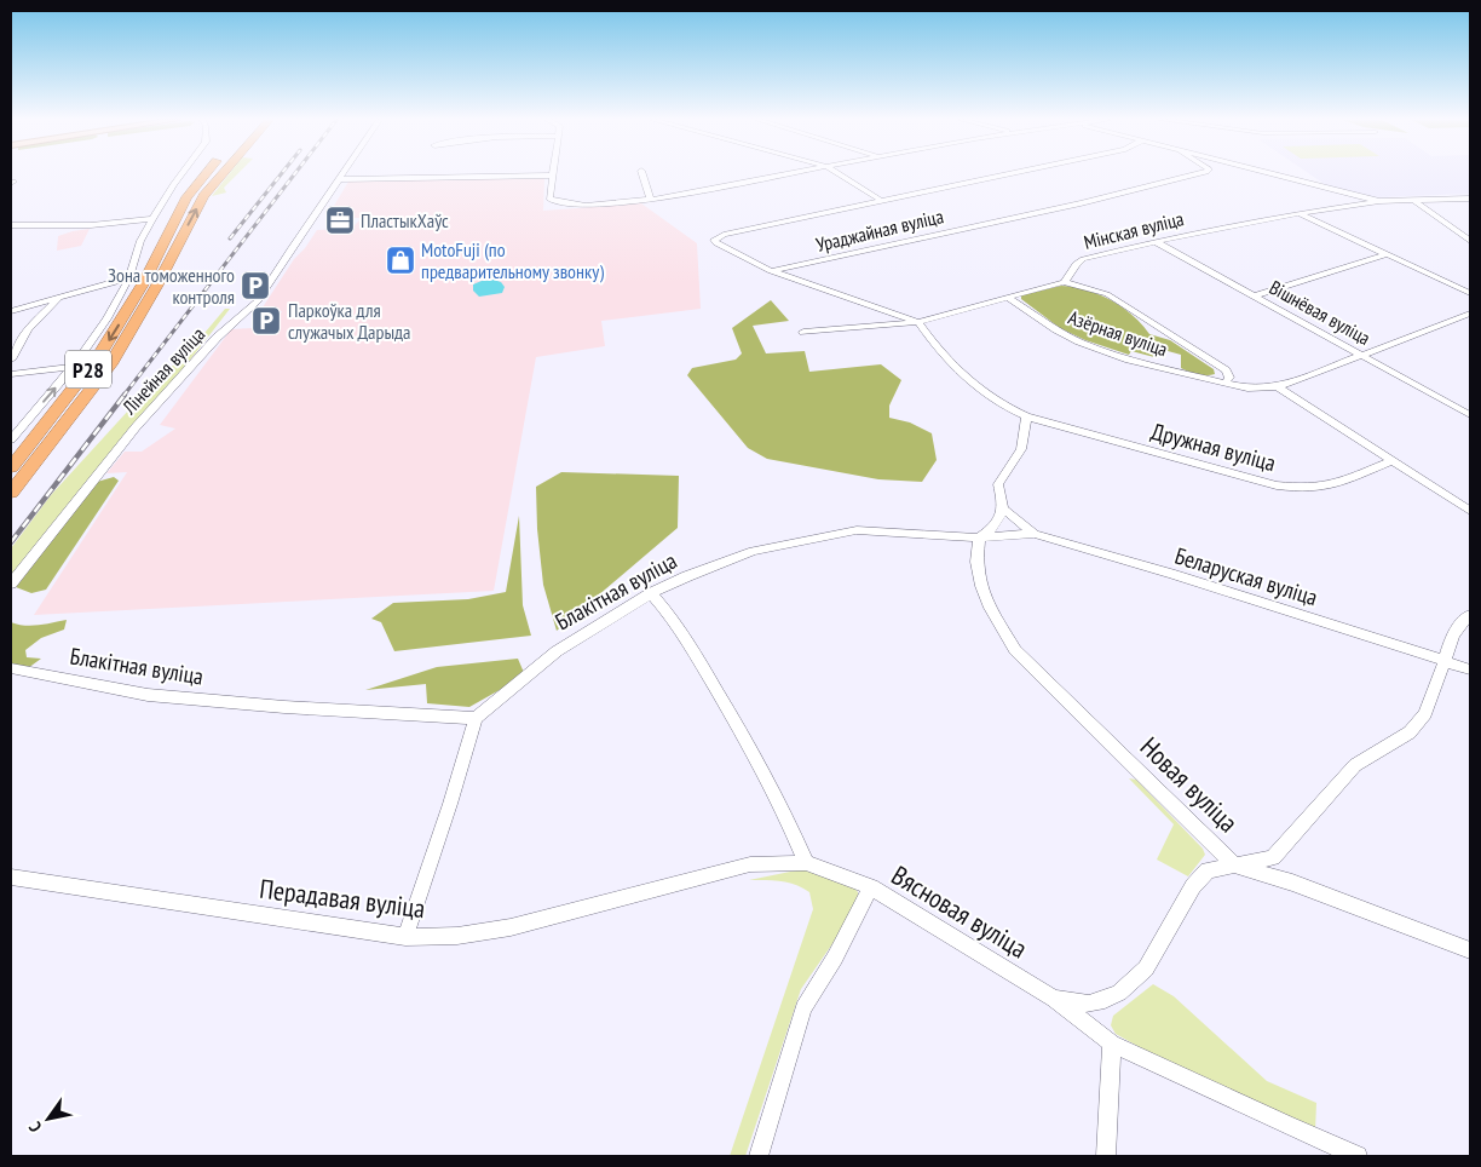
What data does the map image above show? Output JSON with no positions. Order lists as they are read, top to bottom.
{
  "streets": {
    "highway": ["Р28"],
    "street": [
      "Ураджайная вуліца",
      "Мінская вуліца",
      "Вішнёвая вуліца",
      "Азёрная вуліца",
      "Лінейная вуліца",
      "Дружная вуліца",
      "Беларуская вуліца",
      "Блакітная вуліца",
      "Новая вуліца",
      "Перадавая вуліца",
      "Вясновая вуліца"
    ]
  },
  "crossings": [
    ["Мінская вуліца", "Вішнёвая вуліца"],
    ["Мінская вуліца", "Азёрная вуліца"],
    ["Вішнёвая вуліца", "Азёрная вуліца"],
    ["Беларуская вуліца", "Блакітная вуліца"],
    ["Беларуская вуліца", "Новая вуліца"],
    ["Блакітная вуліца", "Новая вуліца"],
    ["Перадавая вуліца", "Вясновая вуліца"]
  ],
  "places": {
    "office": ["ПластыкХаўс"],
    "shop": ["MotoFuji (по предварительному звонку)"],
    "parking": ["Зона томоженного контроля", "Паркоўка для служачых Дарыда"]
  },
  "north": "bottom left"
}
